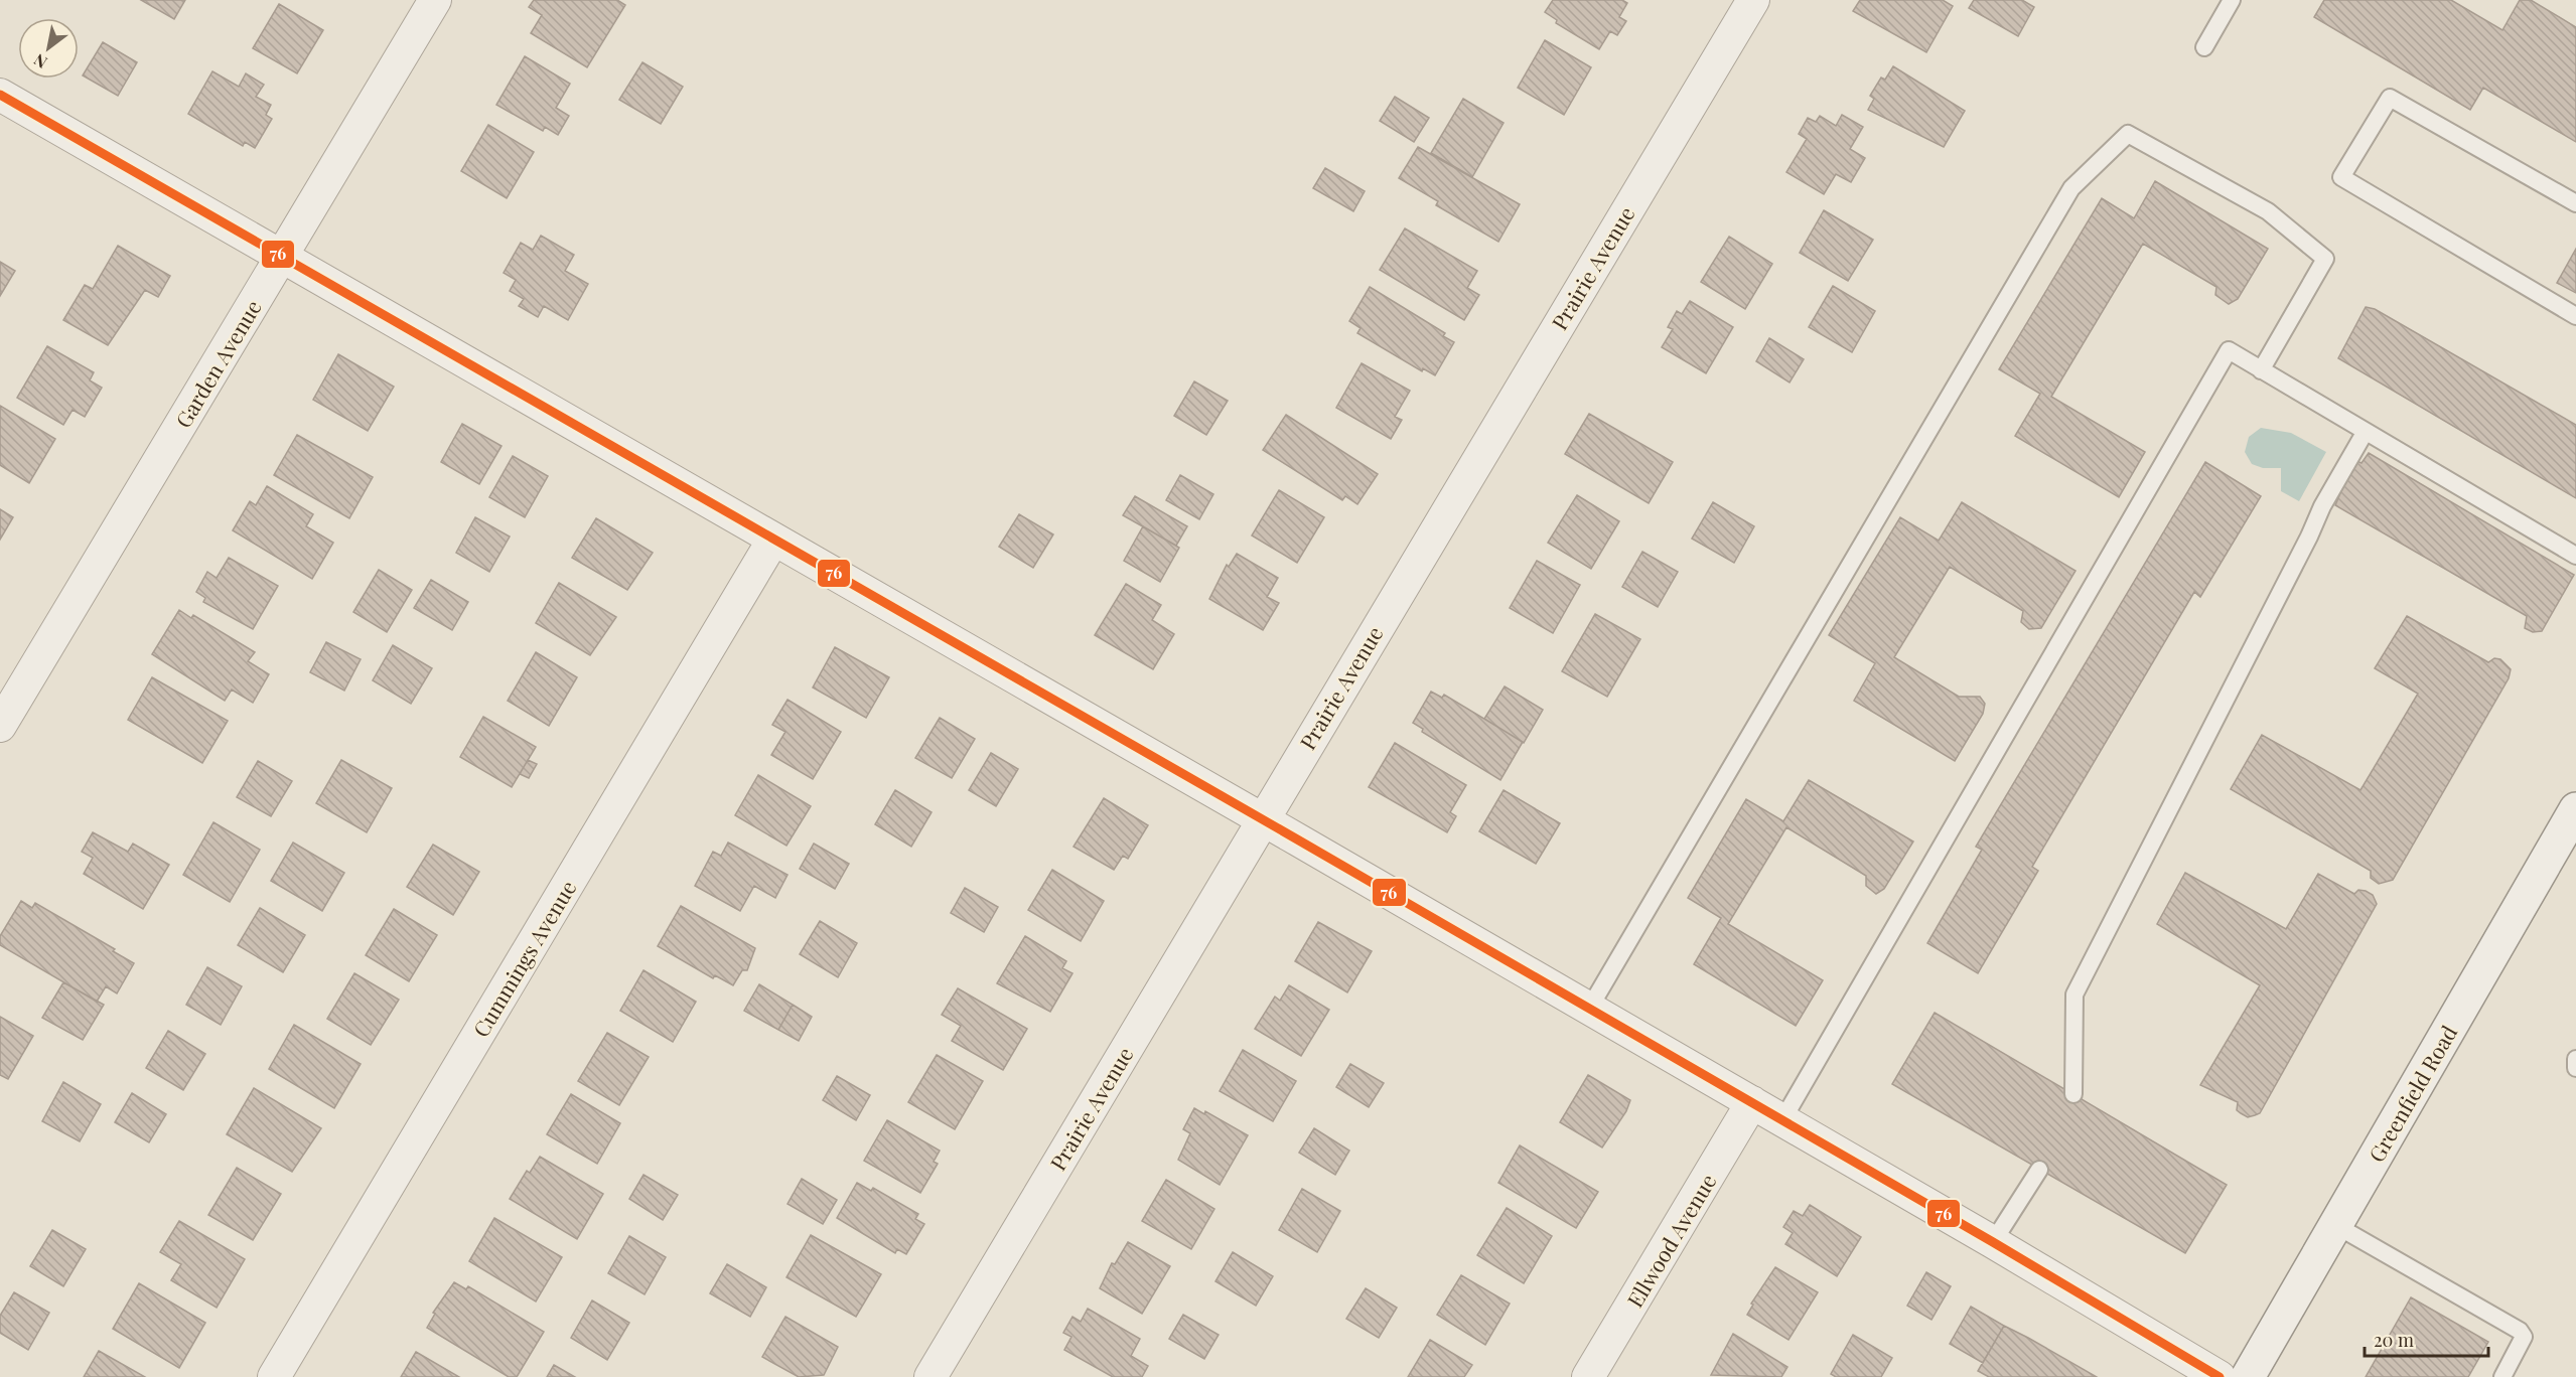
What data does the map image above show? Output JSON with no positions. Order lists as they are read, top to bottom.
{
  "streets": {
    "main road": ["Greenfield Road"],
    "street": [
      "Prairie Avenue",
      "Garden Avenue",
      "Cummings Avenue",
      "Ellwood Avenue"
    ]
  },
  "lines": ["transit line 76"],
  "scale_bar": "20 m",
  "north": "bottom left"
}
